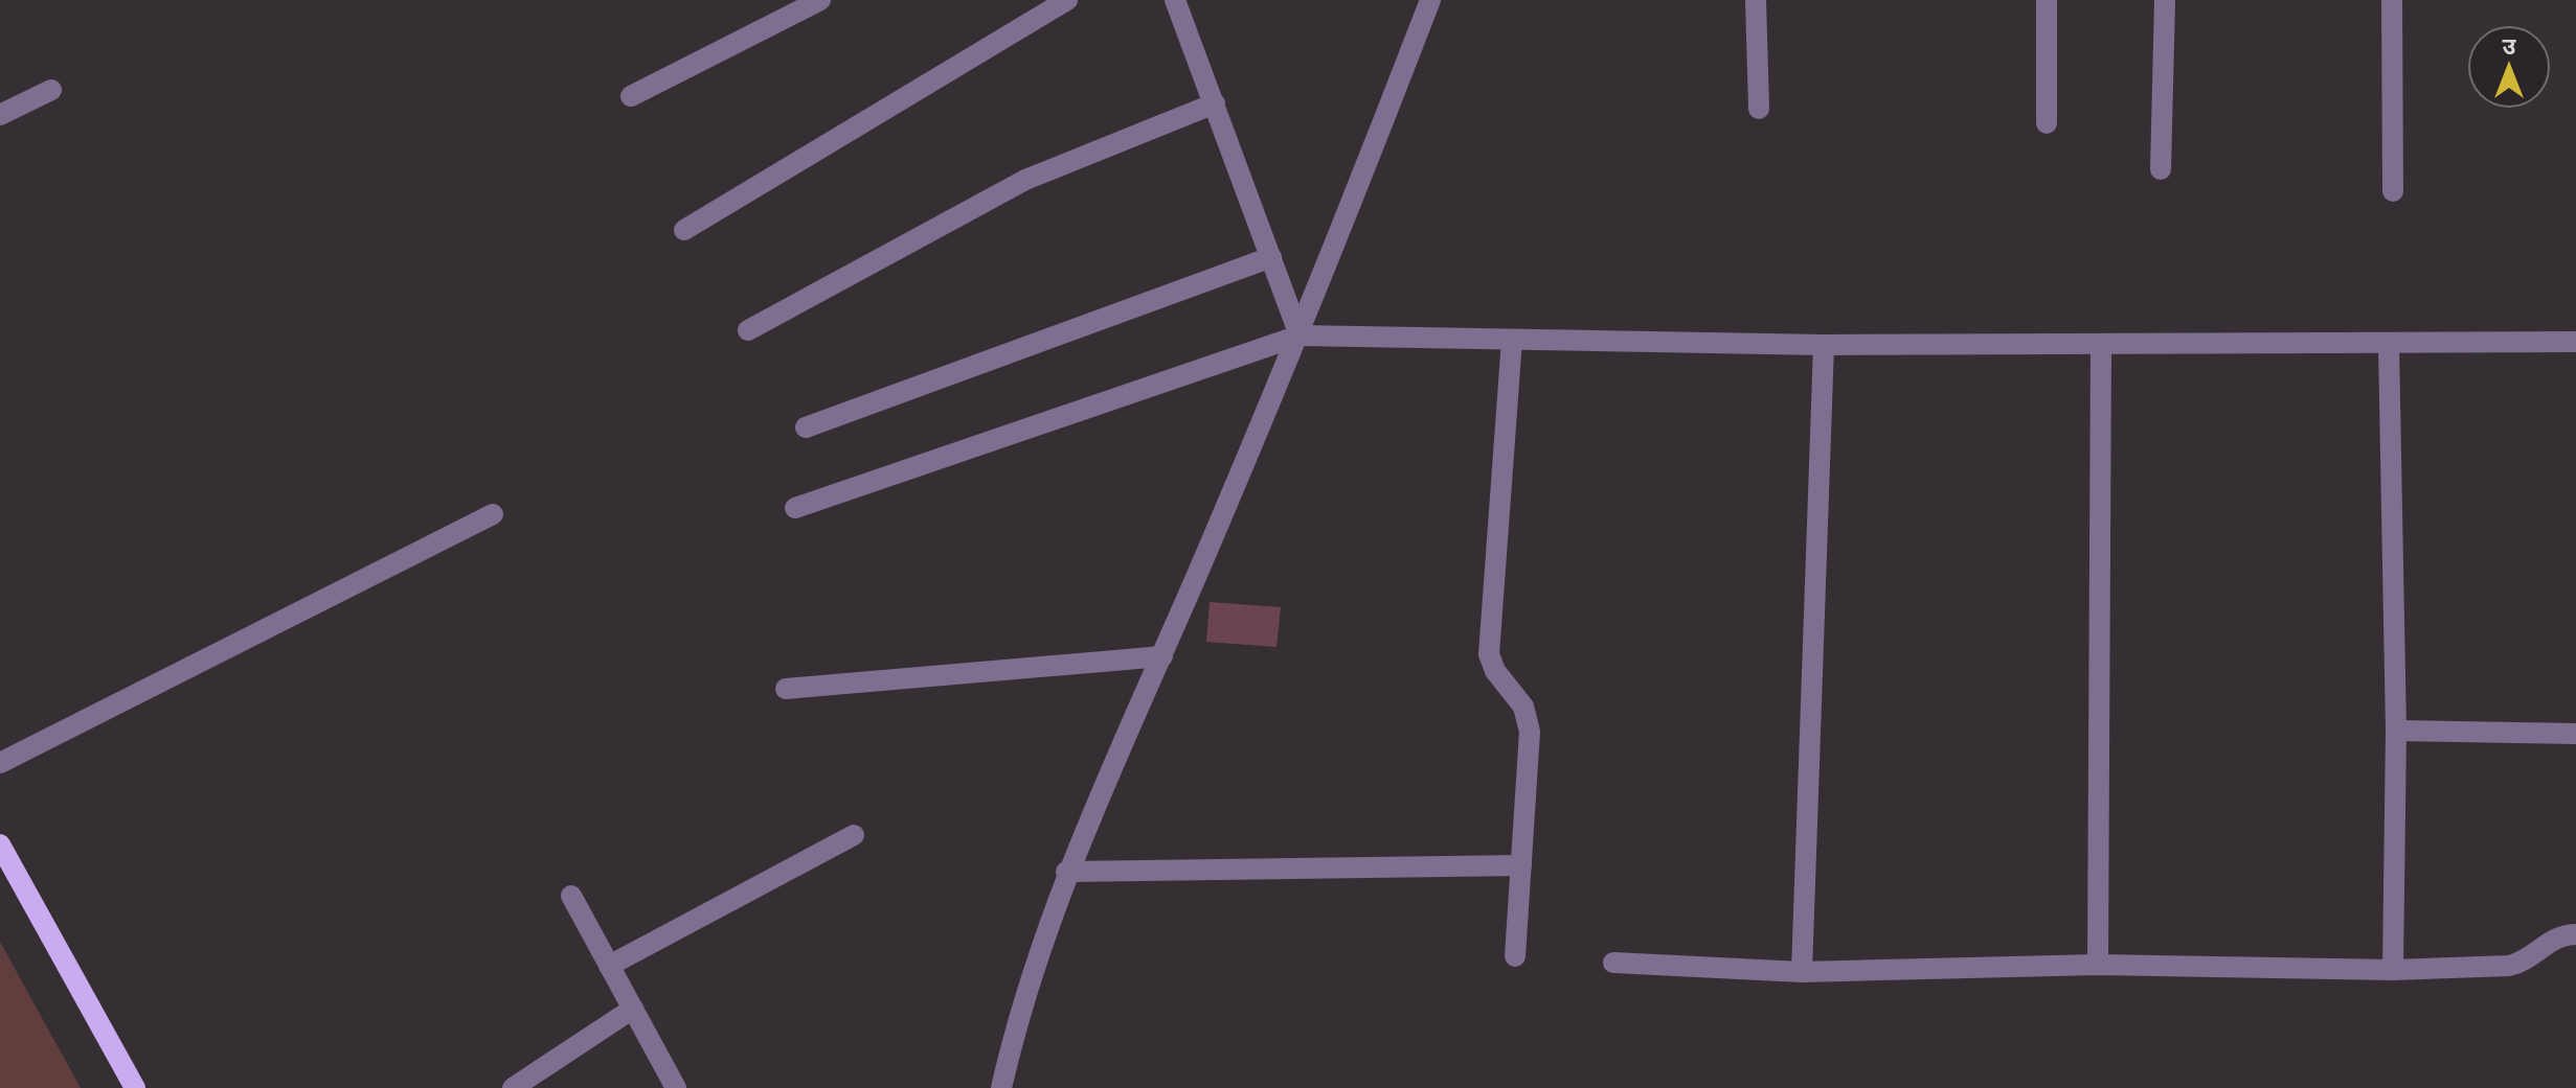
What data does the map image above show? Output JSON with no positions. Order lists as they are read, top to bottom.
{
  "north": "top"
}
